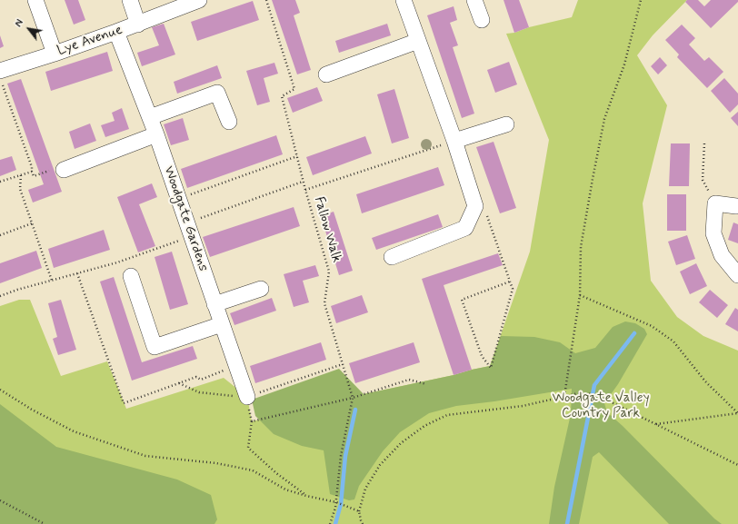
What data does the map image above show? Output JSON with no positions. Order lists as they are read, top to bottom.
{
  "streets": {
    "street": ["Lye Avenue", "Woodgate Gardens"],
    "path": ["Fallow Walk"]
  },
  "crossings": [
    ["Lye Avenue", "Woodgate Gardens"]
  ],
  "parks": ["Woodgate Valley Country Park"],
  "north": "top left"
}
